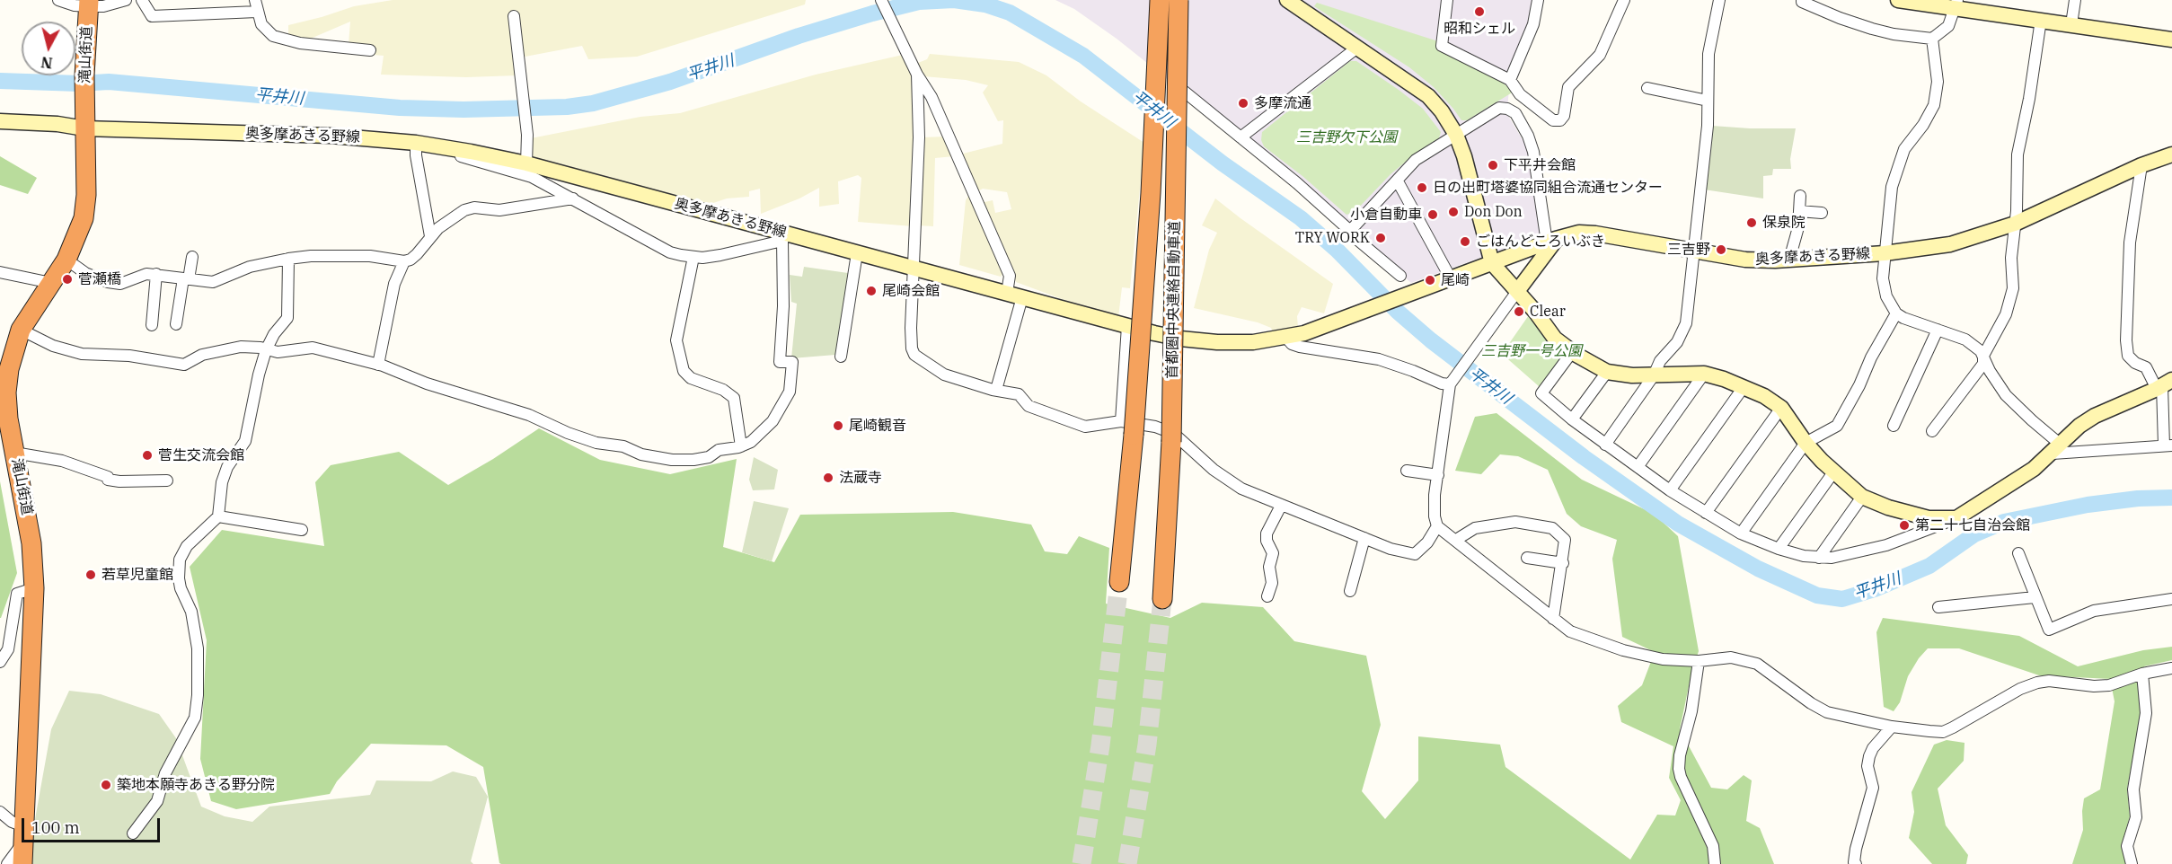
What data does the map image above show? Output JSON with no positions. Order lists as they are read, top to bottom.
{
  "streets": {
    "highway": ["滝山街道", "首都圏中央連絡自動車道"],
    "main road": ["奥多摩あきる野線"]
  },
  "crossings": [
    ["滝山街道", "奥多摩あきる野線"]
  ],
  "water": ["平井川"],
  "parks": ["三吉野欠下公園", "三吉野一号公園"],
  "places": [
    "昭和シェル",
    "多摩流通",
    "下平井会館",
    "日の出町塔婆協同組合流通センター",
    "Don Don",
    "小倉自動車",
    "保泉院",
    "TRY WORK",
    "ごはんどころいぶき",
    "三吉野",
    "菅瀬橋",
    "尾崎",
    "尾崎会館",
    "Clear",
    "尾崎観音",
    "菅生交流会館",
    "法蔵寺",
    "第二十七自治会館",
    "若草児童館",
    "築地本願寺あきる野分院"
  ],
  "scale_bar": "100 m",
  "north": "bottom"
}
